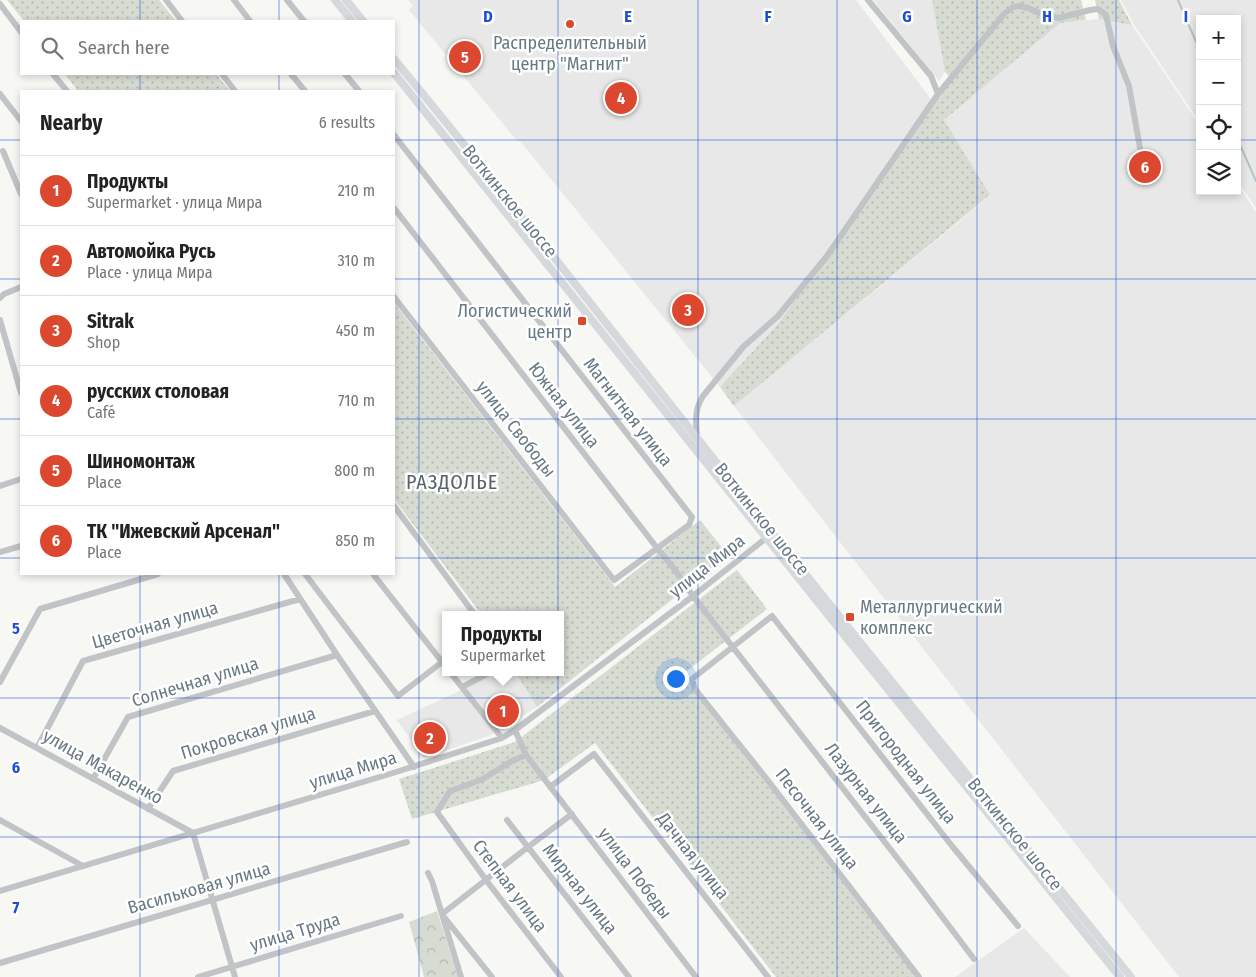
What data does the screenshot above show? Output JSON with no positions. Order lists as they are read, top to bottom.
{
  "streets": {
    "main road": ["Воткинское шоссе"],
    "street": [
      "Южная улица",
      "Магнитная улица",
      "улица Свободы",
      "улица Мира",
      "Цветочная улица",
      "Солнечная улица",
      "Покровская улица",
      "Пригородная улица",
      "улица Макаренко",
      "Лазурная улица",
      "Песочная улица",
      "Дачная улица",
      "улица Победы",
      "Степная улица",
      "Васильковая улица",
      "Мирная улица",
      "улица Труда"
    ]
  },
  "crossings": [
    ["Воткинское шоссе", "улица Мира"],
    ["Южная улица", "Магнитная улица"],
    ["Южная улица", "улица Свободы"],
    ["Южная улица", "улица Мира"],
    ["Южная улица", "Лазурная улица"],
    ["Магнитная улица", "улица Свободы"],
    ["улица Мира", "улица Макаренко"],
    ["улица Мира", "Лазурная улица"],
    ["улица Мира", "улица Победы"],
    ["Цветочная улица", "улица Макаренко"],
    ["Солнечная улица", "улица Макаренко"],
    ["Покровская улица", "улица Макаренко"],
    ["Пригородная улица", "Лазурная улица"],
    ["Пригородная улица", "Песочная улица"],
    ["Лазурная улица", "Песочная улица"],
    ["Дачная улица", "улица Победы"],
    ["улица Победы", "Степная улица"]
  ],
  "districts": ["РАЗДОЛЬЕ"],
  "places": {
    "other": ["Распределительный центр \"Магнит\""],
    "transit": ["Логистический центр", "Металлургический комплекс"]
  },
  "page": {
    "map_buttons": ["+", "−"],
    "search": "Search here",
    "pins": [
      "5",
      "4",
      "6",
      "3",
      "1",
      "2"
    ],
    "heading": ["Nearby", "6 results"],
    "list": [
      {
        "mark": "1",
        "name": "Продукты",
        "note": "Supermarket · улица Мира",
        "value": "210 m"
      },
      {
        "mark": "2",
        "name": "Автомойка Русь",
        "note": "Place · улица Мира",
        "value": "310 m"
      },
      {
        "mark": "3",
        "name": "Sitrak",
        "note": "Shop",
        "value": "450 m"
      },
      {
        "mark": "4",
        "name": "русских столовая",
        "note": "Café",
        "value": "710 m"
      },
      {
        "mark": "5",
        "name": "Шиномонтаж",
        "note": "Place",
        "value": "800 m"
      },
      {
        "mark": "6",
        "name": "ТК \"Ижевский Арсенал\"",
        "note": "Place",
        "value": "850 m"
      }
    ],
    "popup": ["Продукты", "Supermarket"]
  },
  "grid": {
    "columns": [
      "D",
      "E",
      "F",
      "G",
      "H",
      "I"
    ],
    "rows": ["5", "6", "7"]
  }
}
